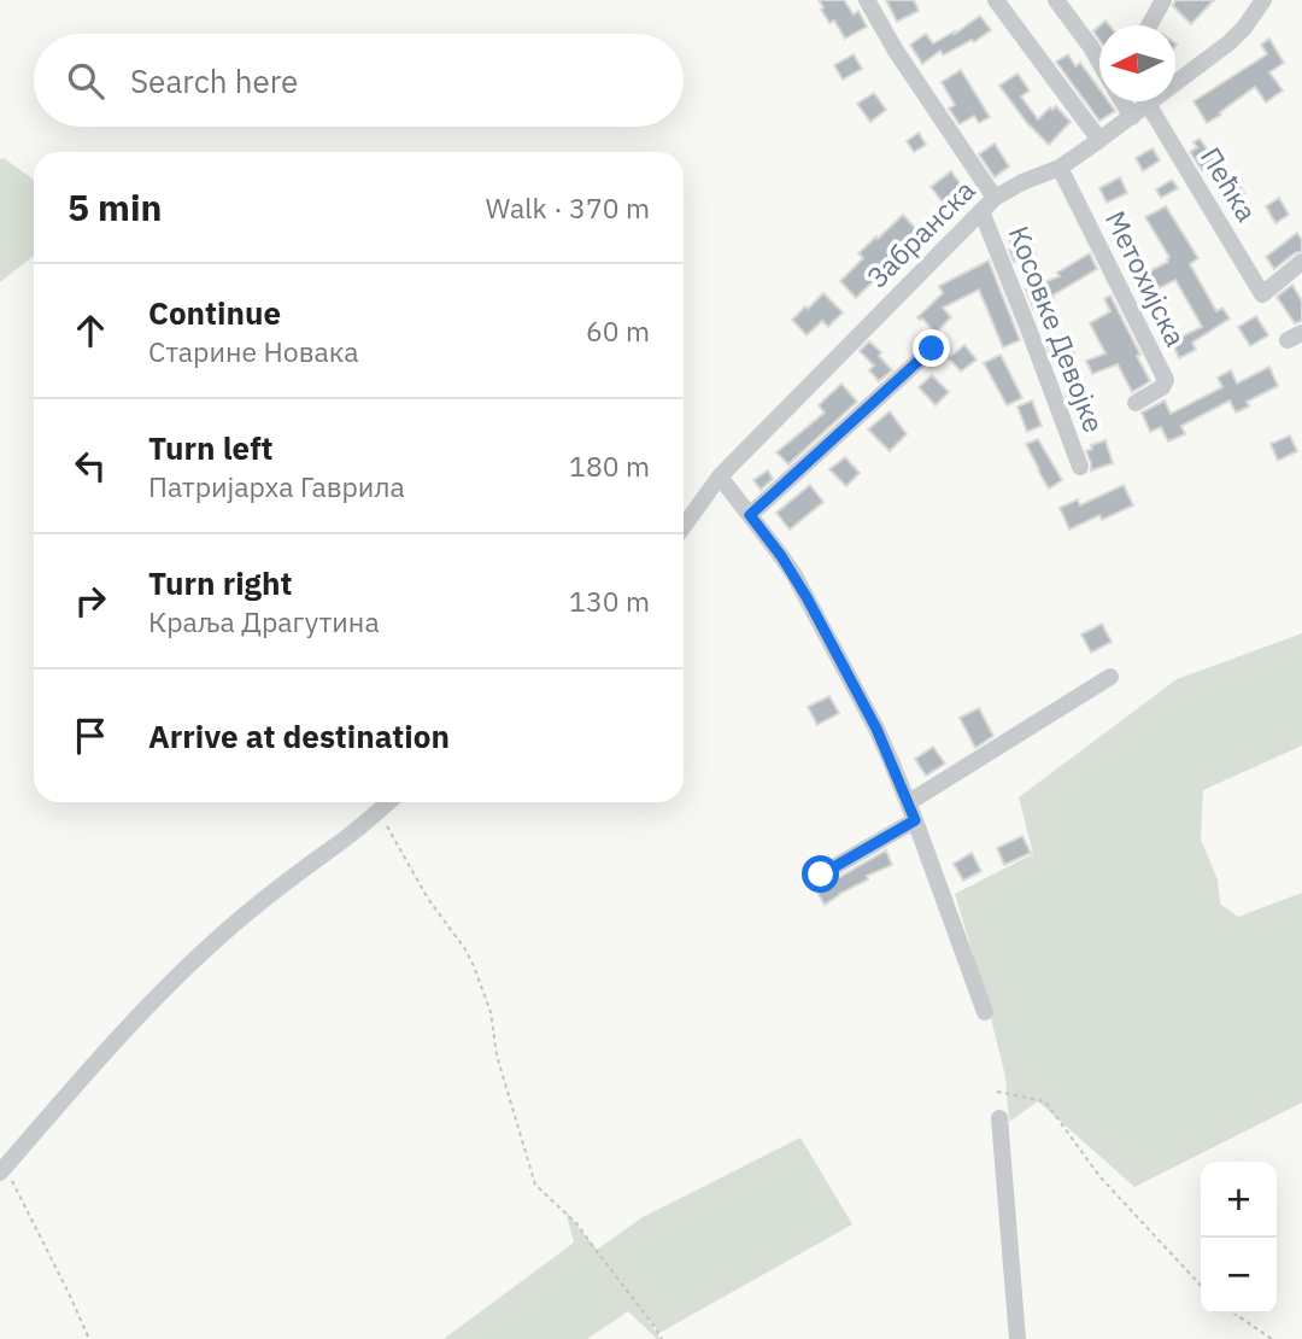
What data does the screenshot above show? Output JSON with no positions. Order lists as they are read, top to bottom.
{
  "streets": {
    "street": [
      "Пећка",
      "Забранска",
      "Метохијска",
      "Косовке Девојке"
    ]
  },
  "crossings": [
    ["Пећка", "Забранска"],
    ["Забранска", "Метохијска"],
    ["Забранска", "Косовке Девојке"]
  ],
  "north": "left",
  "page": {
    "search": "Search here",
    "heading": ["5 min", "Walk · 370 m"],
    "list": [
      ["Continue", "Старине Новака", "60 m"],
      ["Turn left", "Патријарха Гаврила", "180 m"],
      ["Turn right", "Краља Драгутина", "130 m"],
      "Arrive at destination"
    ],
    "map_buttons": ["+", "−"]
  }
}
